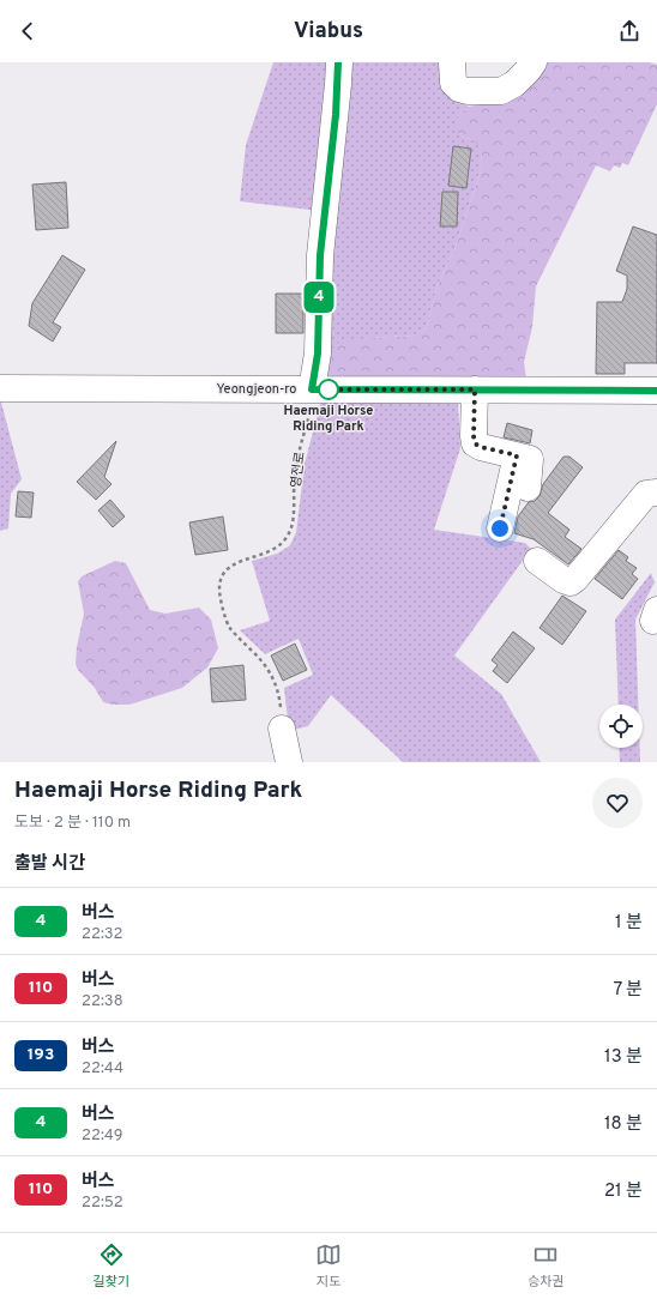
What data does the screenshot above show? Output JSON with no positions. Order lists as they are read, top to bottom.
{
  "streets": {
    "street": ["Yeongjeon-ro"],
    "path": ["영전로"]
  },
  "crossings": [
    ["Yeongjeon-ro", "영전로"]
  ],
  "places": ["Haemaji Horse Riding Park"],
  "lines": ["bus line 4"],
  "page": {
    "header": "Viabus",
    "on_map": "4",
    "heading": [
      ["Haemaji Horse Riding Park", "도보 · 2 분 · 110 m"],
      "출발 시간"
    ],
    "list": [
      {
        "mark": "4",
        "name": "버스",
        "note": "22:32",
        "value": "1 분"
      },
      {
        "mark": "110",
        "name": "버스",
        "note": "22:38",
        "value": "7 분"
      },
      {
        "mark": "193",
        "name": "버스",
        "note": "22:44",
        "value": "13 분"
      },
      {
        "mark": "4",
        "name": "버스",
        "note": "22:49",
        "value": "18 분"
      },
      {
        "mark": "110",
        "name": "버스",
        "note": "22:52",
        "value": "21 분"
      }
    ],
    "tabs": ["길찾기", "지도", "승차권"]
  }
}
